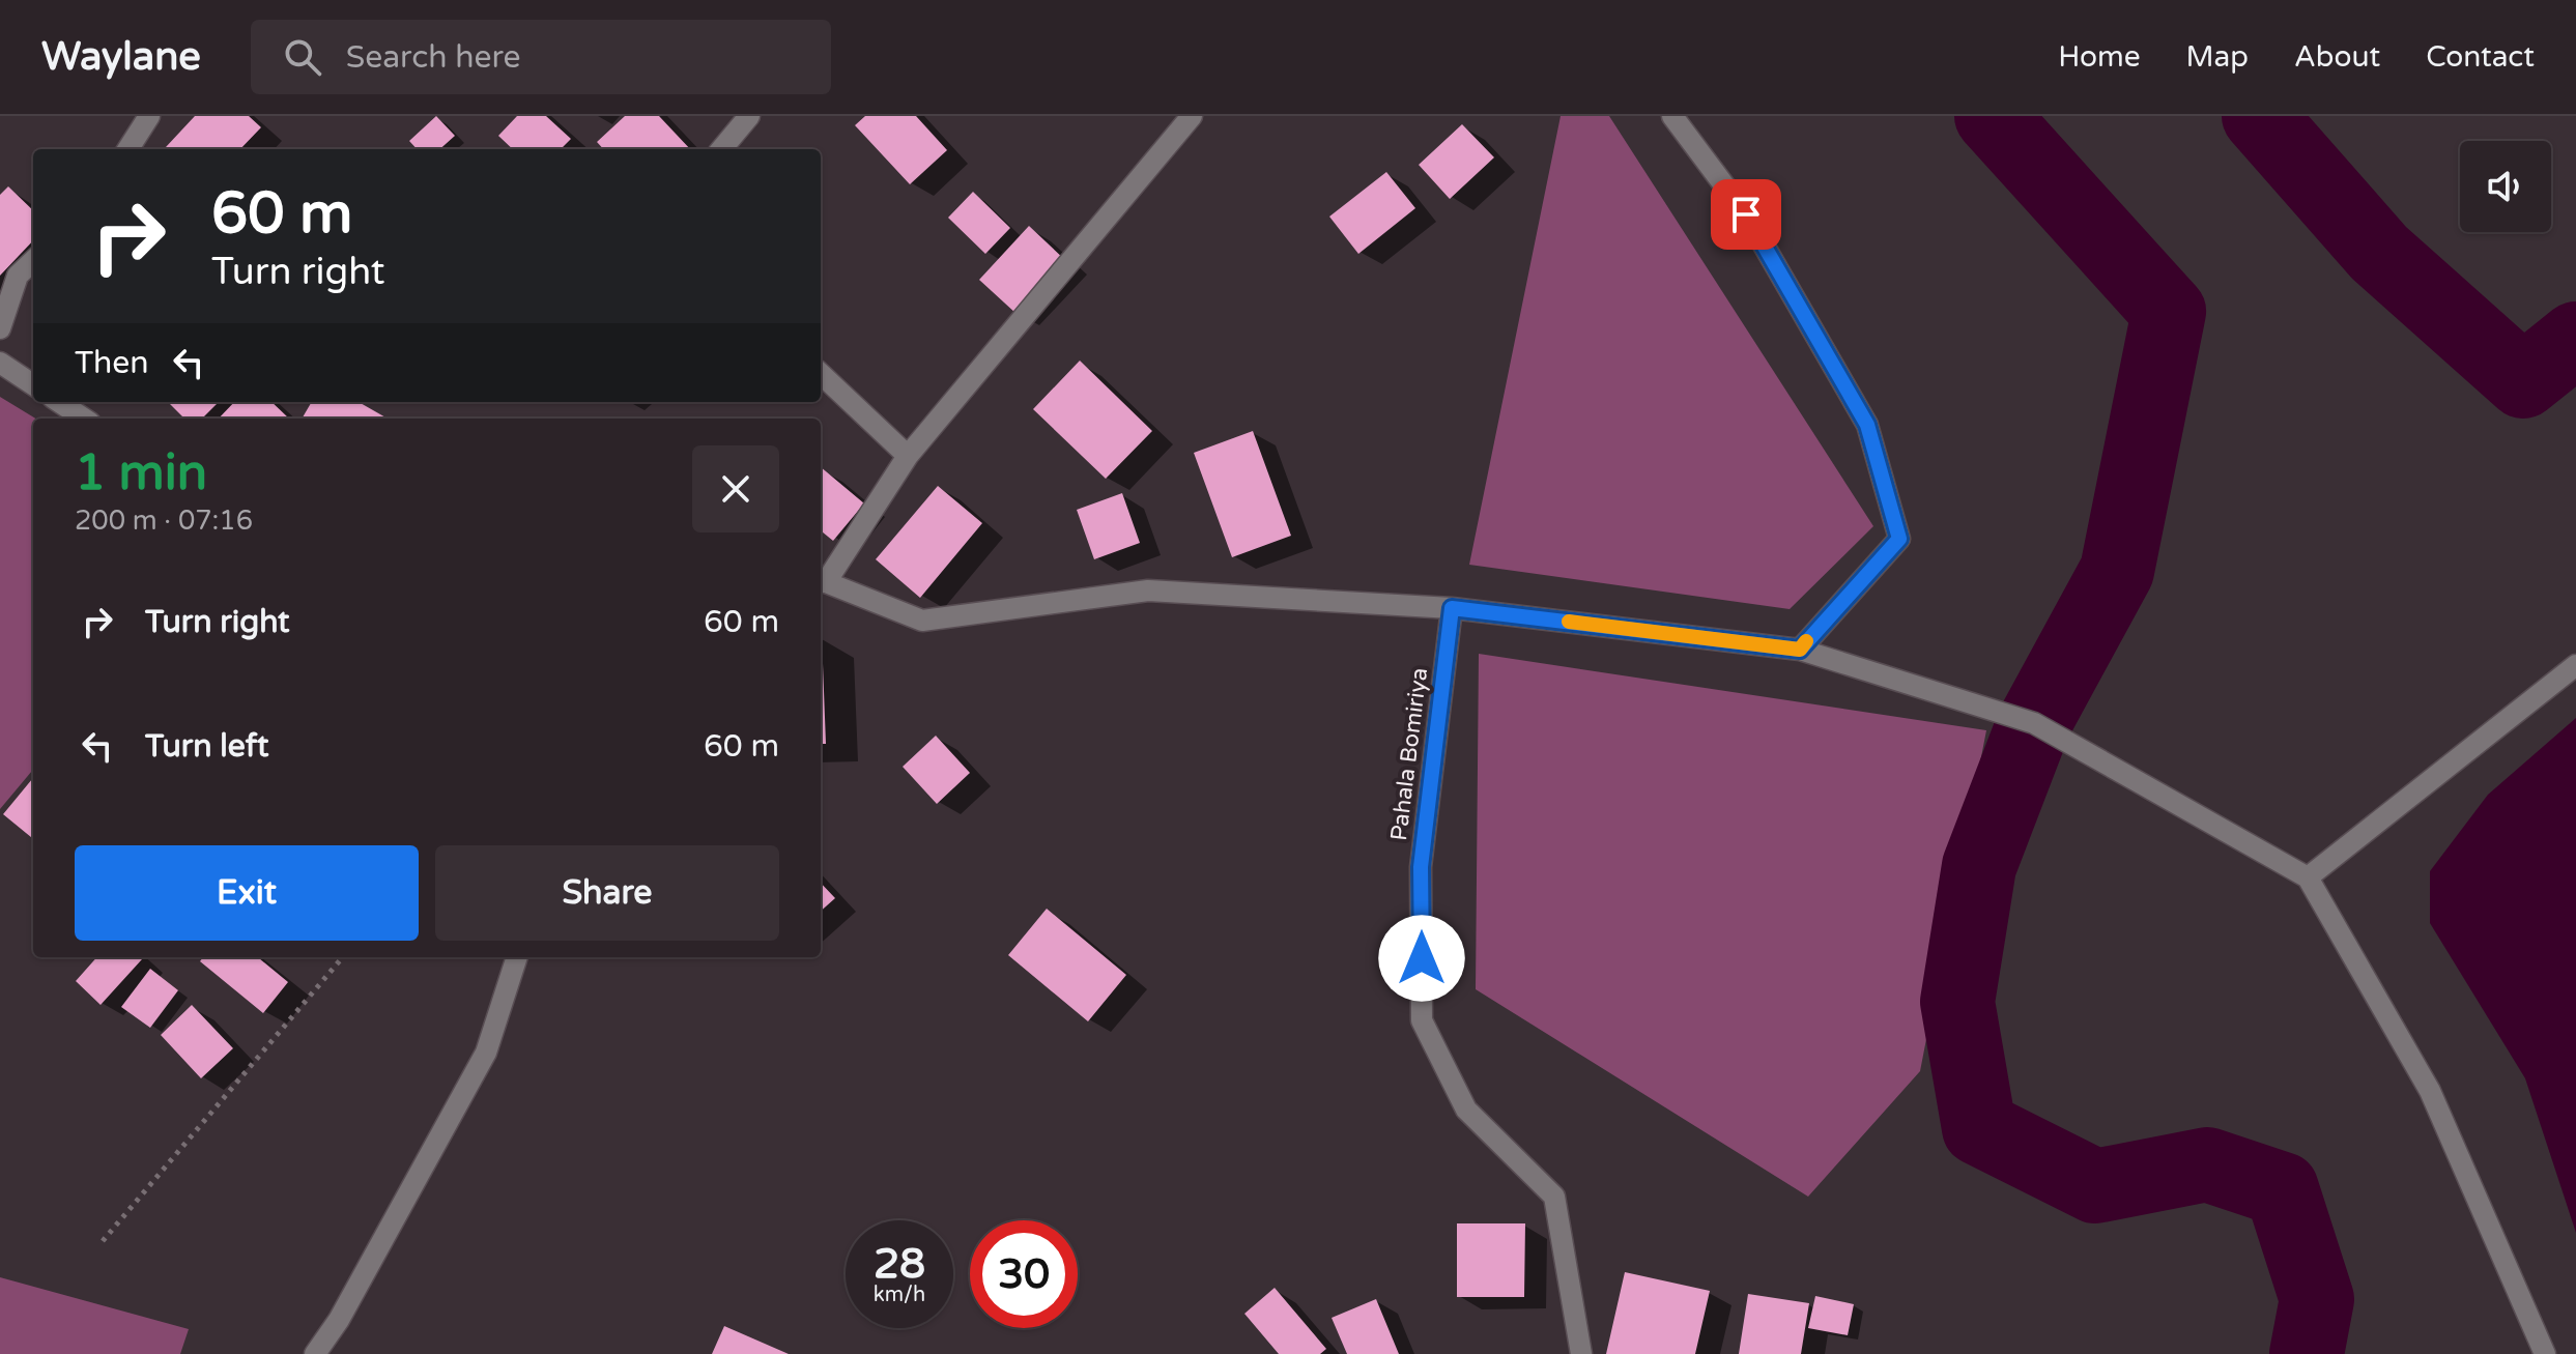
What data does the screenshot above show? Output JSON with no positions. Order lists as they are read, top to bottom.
{
  "streets": {
    "street": ["Pahala Bomiriya"]
  },
  "page": {
    "header": "Waylane",
    "search": "Search here",
    "nav": [
      "Home",
      "Map",
      "About",
      "Contact"
    ],
    "turn": ["60 m", "Turn right"],
    "then": "Then",
    "heading": ["1 min", "200 m · 07:16"],
    "list": [
      {
        "name": "Turn right",
        "value": "60 m"
      },
      {
        "name": "Turn left",
        "value": "60 m"
      }
    ],
    "buttons": ["Exit", "Share"],
    "speed": "28 km/h",
    "limit": "30"
  }
}
